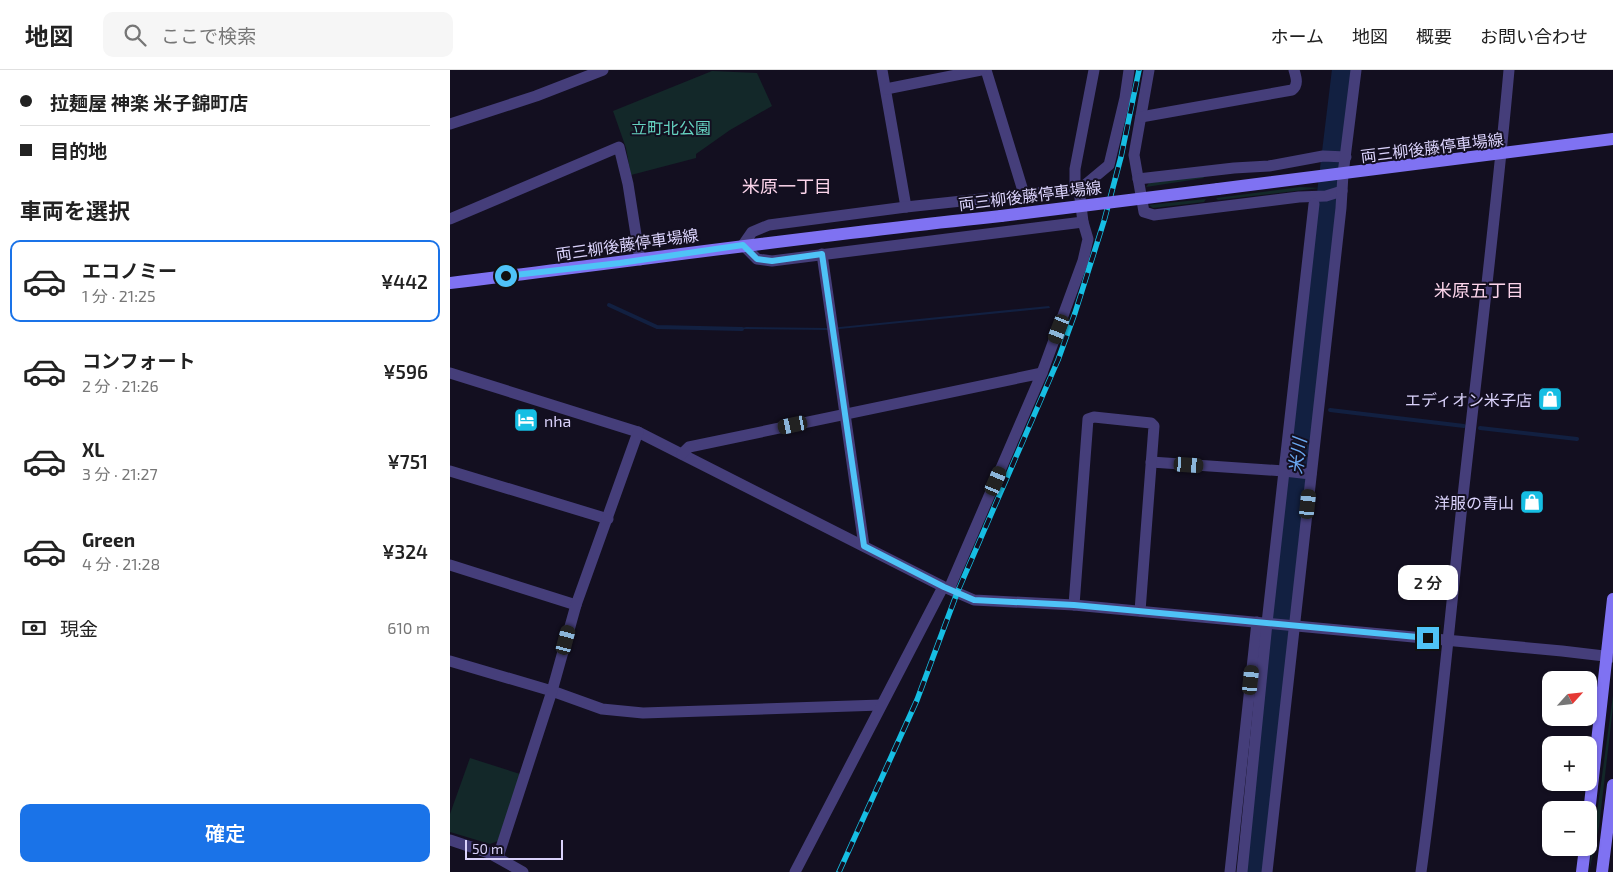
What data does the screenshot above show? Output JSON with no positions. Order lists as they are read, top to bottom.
{
  "streets": {
    "main road": ["両三柳後藤停車場線"]
  },
  "districts": ["米原一丁目", "米原五丁目"],
  "water": ["米川"],
  "parks": ["立町北公園"],
  "places": {
    "shop": ["エディオン米子店", "洋服の青山"],
    "hotel": ["nha"]
  },
  "scale_bar": "50 m",
  "north": "top right",
  "page": {
    "header": "地図",
    "search": "ここで検索",
    "nav": [
      "ホーム",
      "地図",
      "概要",
      "お問い合わせ"
    ],
    "banner": ["拉麺屋 神楽 米子錦町店", "目的地"],
    "heading": "車両を選択",
    "list": [
      {
        "name": "エコノミー",
        "note": "1 分 · 21:25",
        "value": "¥442"
      },
      {
        "name": "コンフォート",
        "note": "2 分 · 21:26",
        "value": "¥596"
      },
      {
        "name": "XL",
        "note": "3 分 · 21:27",
        "value": "¥751"
      },
      {
        "name": "Green",
        "note": "4 分 · 21:28",
        "value": "¥324"
      }
    ],
    "bubble": "2 分",
    "pay": ["現金", "610 m"],
    "map_buttons": ["+", "−"],
    "buttons": "確定",
    "scale": "50 m"
  }
}
